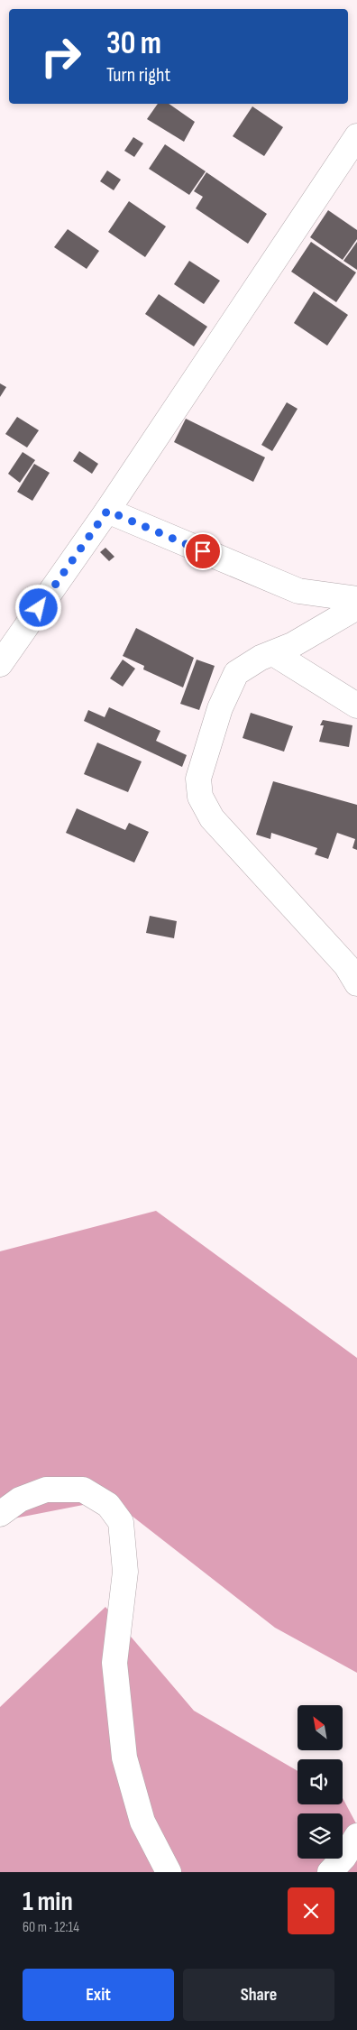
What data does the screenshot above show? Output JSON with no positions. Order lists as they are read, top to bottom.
{
  "north": "top left",
  "page": {
    "turn": ["30 m", "Turn right"],
    "heading": ["1 min", "60 m · 12:14"],
    "buttons": ["Exit", "Share"]
  }
}
